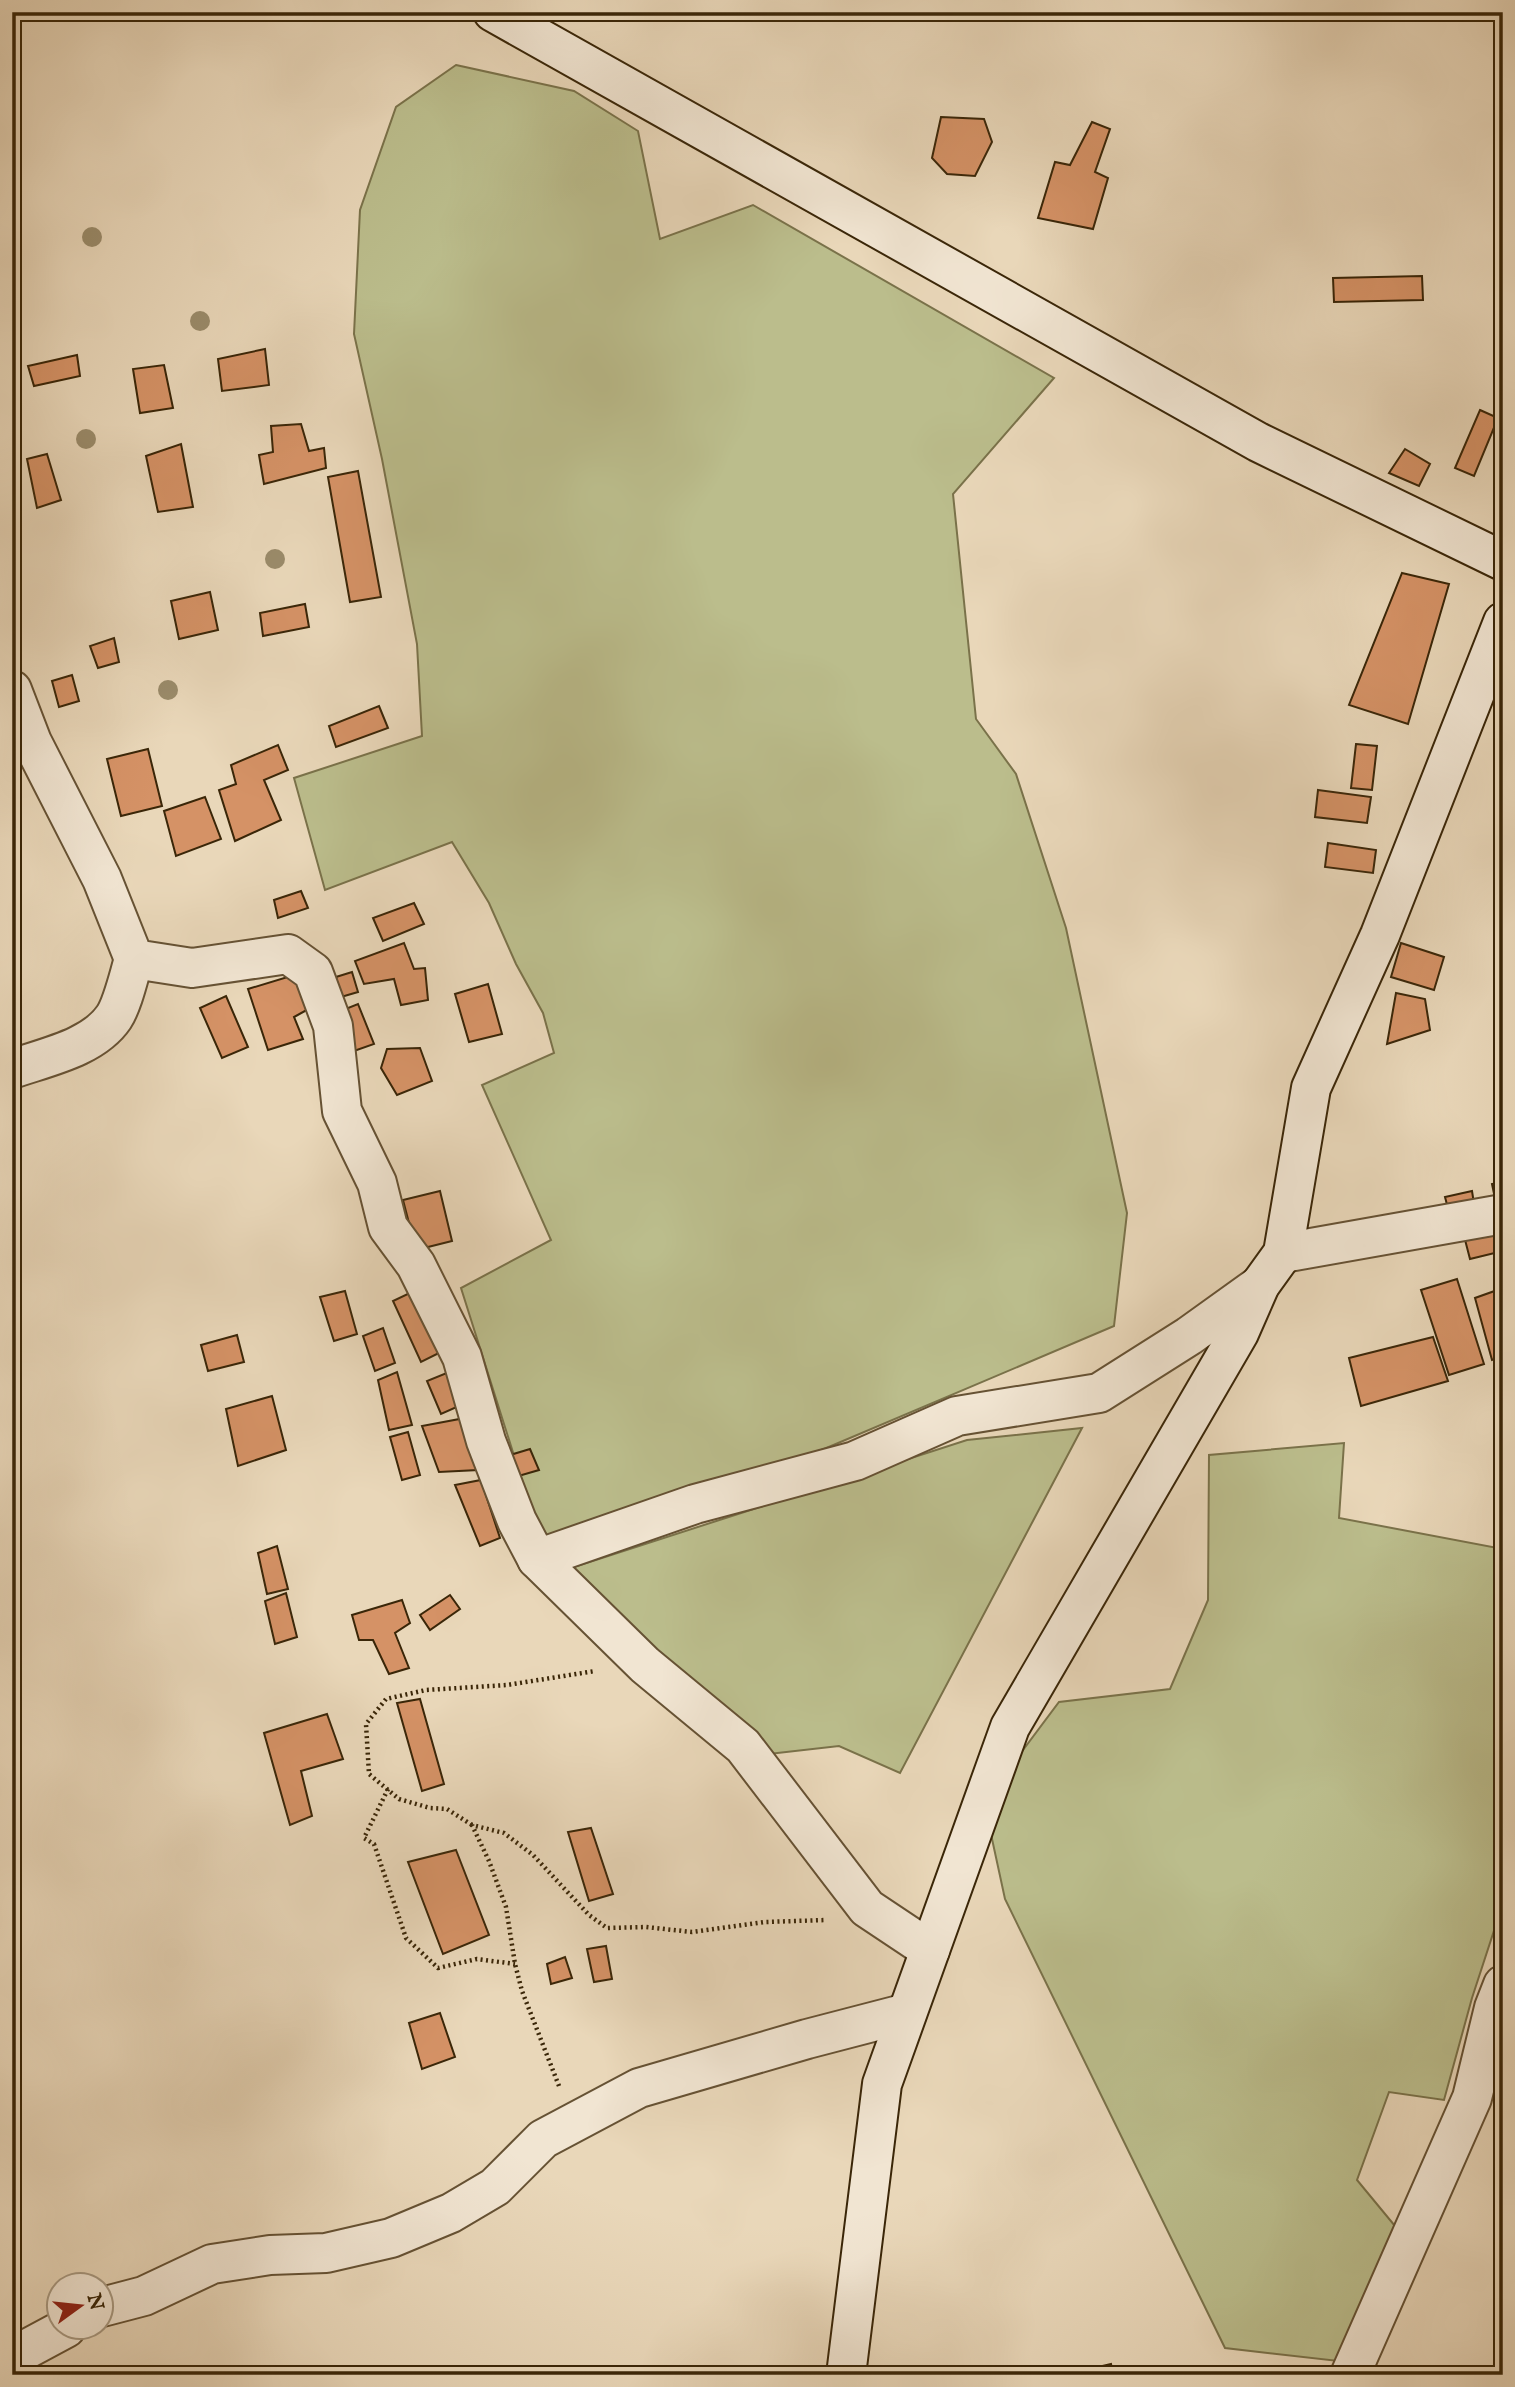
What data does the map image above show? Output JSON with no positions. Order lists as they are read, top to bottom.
{
  "north": "right"
}
